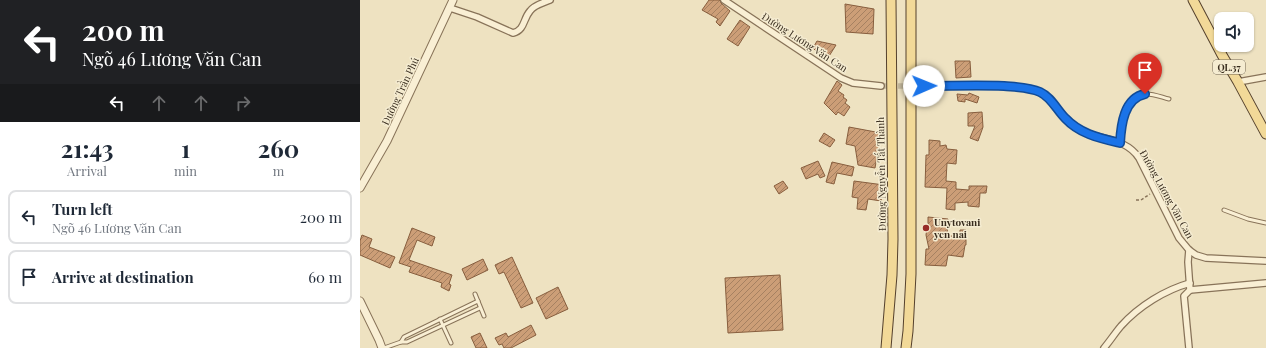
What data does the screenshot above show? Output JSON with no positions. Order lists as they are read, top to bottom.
{
  "streets": {
    "main road": ["QL.37", "Đường Nguyễn Tất Thành"],
    "street": ["Đường Lương Văn Can", "Đường Trần Phú"]
  },
  "places": ["Unytovani yen nai"],
  "page": {
    "turn": ["200 m", "Ngõ 46 Lương Văn Can"],
    "eta": [
      "21:43",
      "Arrival",
      "1",
      "min",
      "260",
      "m"
    ],
    "list": [
      {
        "name": "Turn left",
        "note": "Ngõ 46 Lương Văn Can",
        "value": "200 m"
      },
      {
        "name": "Arrive at destination",
        "value": "60 m"
      }
    ]
  }
}
